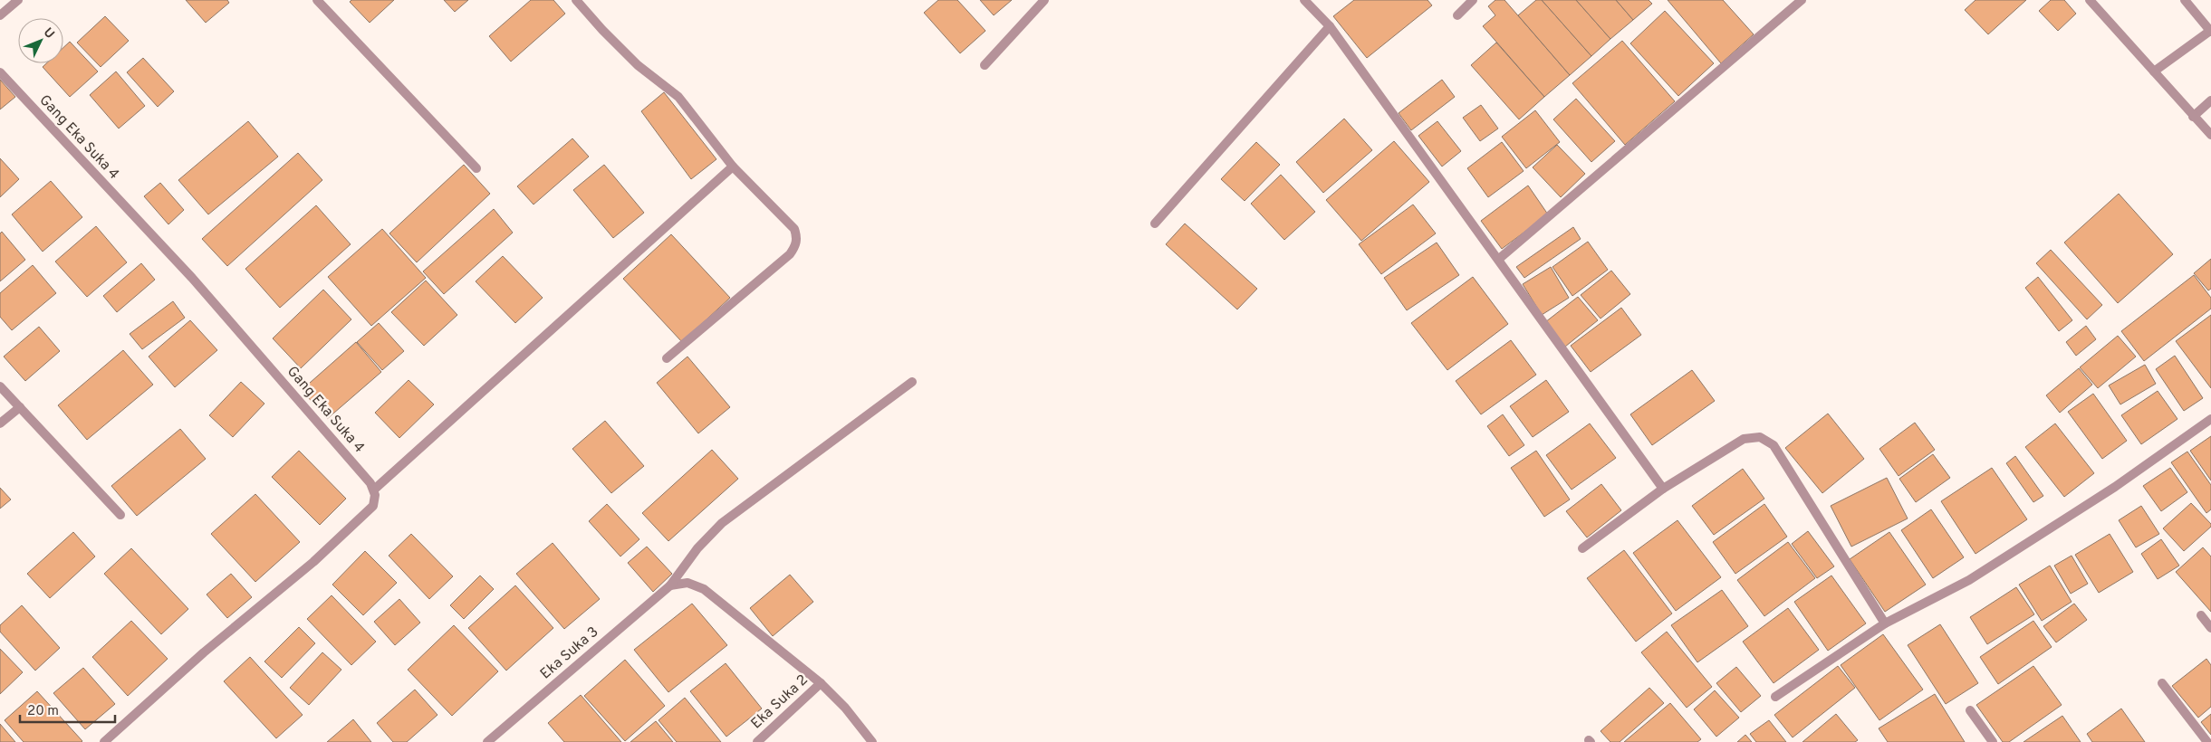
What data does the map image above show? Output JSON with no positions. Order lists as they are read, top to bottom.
{
  "streets": {
    "street": ["Gang Eka Suka 4", "Eka Suka 3", "Eka Suka 2"]
  },
  "scale_bar": "20 m",
  "north": "top right"
}
